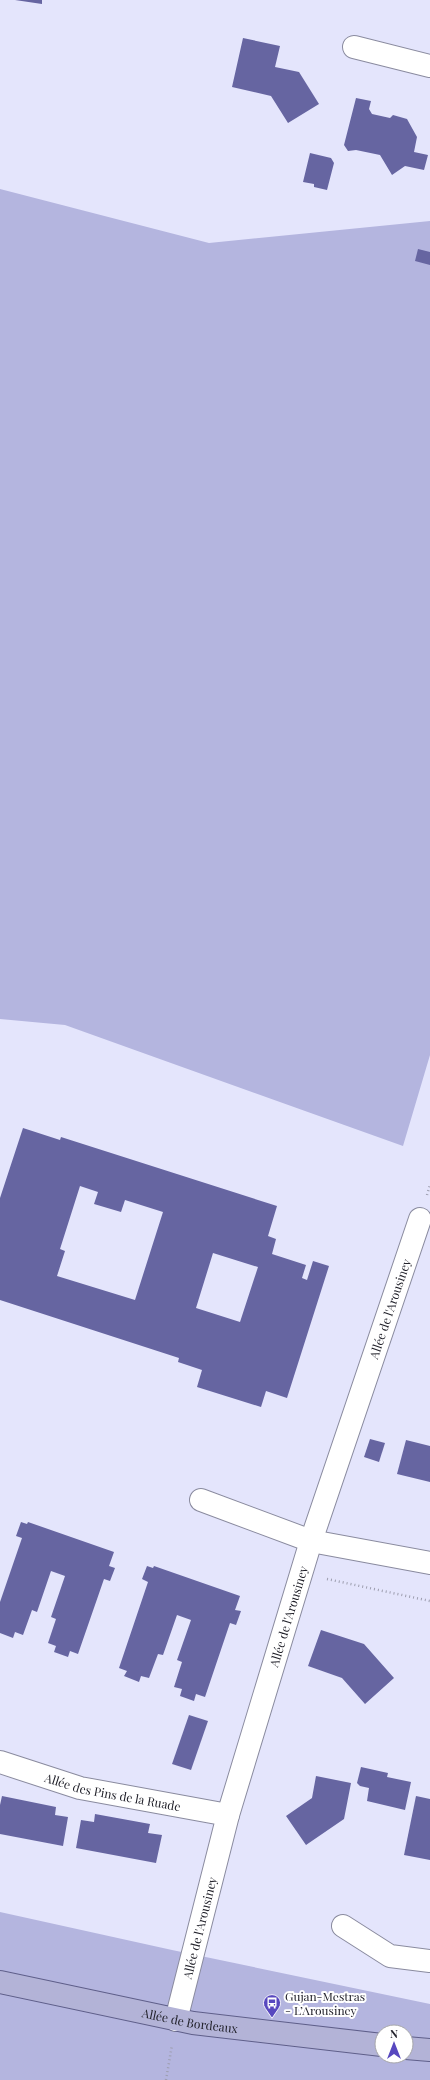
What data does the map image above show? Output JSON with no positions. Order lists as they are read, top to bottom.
{
  "streets": {
    "main road": ["Allée de Bordeaux"],
    "street": ["Allée de l'Arousiney", "Allée des Pins de la Ruade"]
  },
  "crossings": [
    ["Allée de l'Arousiney", "Allée des Pins de la Ruade"],
    ["Allée de l'Arousiney", "Allée de Bordeaux"]
  ],
  "places": {
    "bus stop": ["Gujan-Mestras - L’Arousiney"]
  },
  "north": "top"
}
